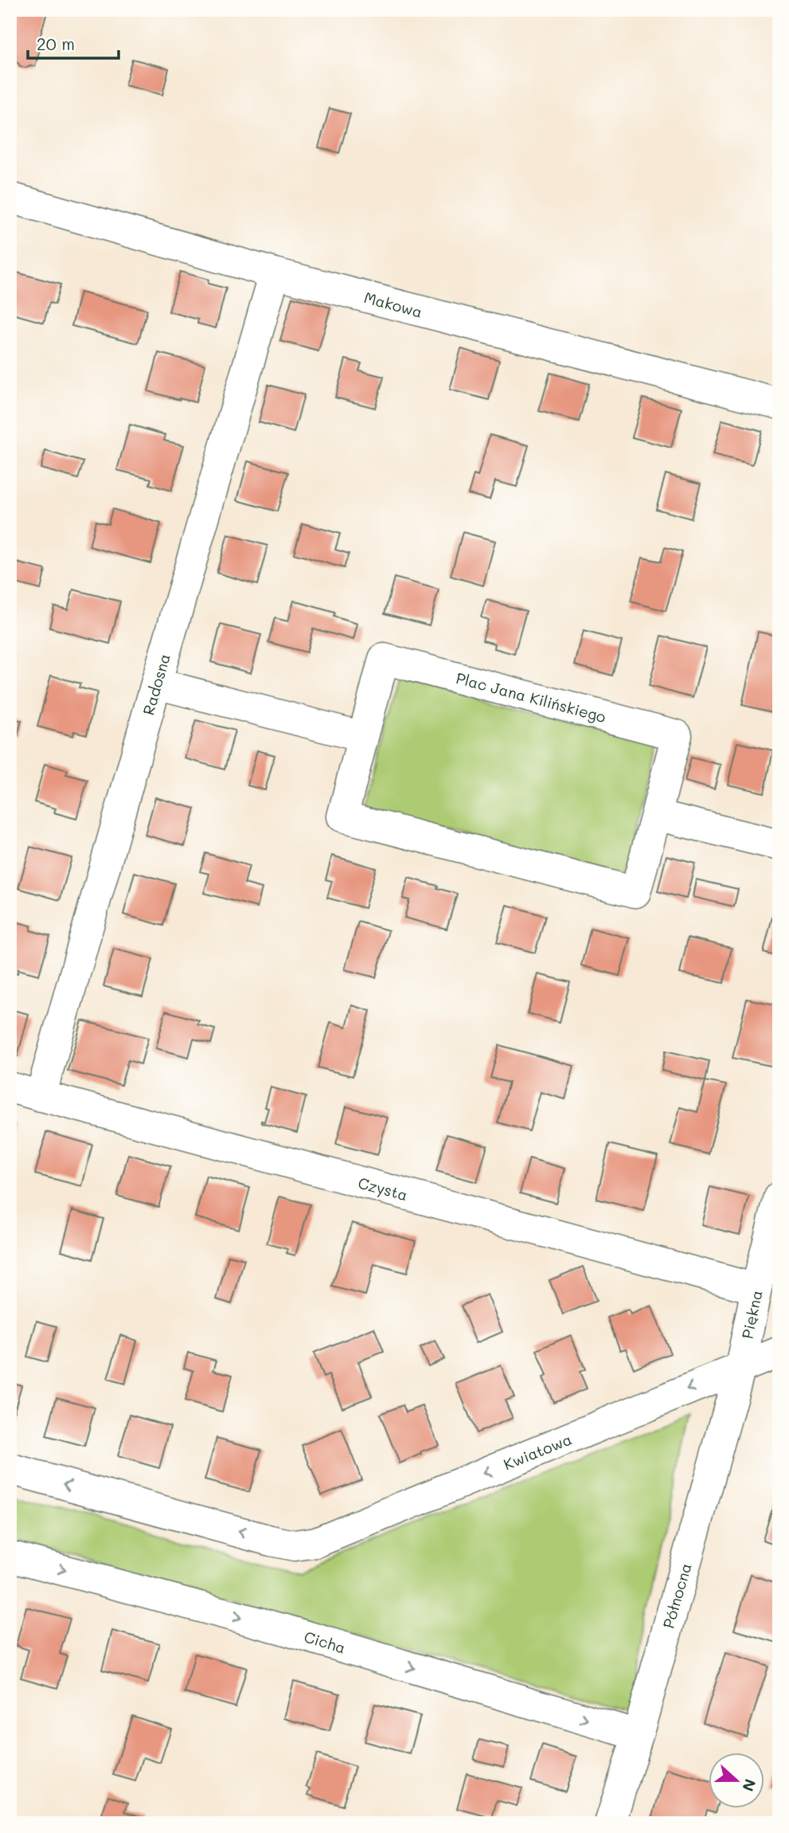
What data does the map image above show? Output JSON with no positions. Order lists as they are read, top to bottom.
{
  "streets": {
    "street": [
      "Makowa",
      "Radosna",
      "Plac Jana Kilińskiego",
      "Czysta",
      "Piękna",
      "Kwiatowa",
      "Północna",
      "Cicha"
    ]
  },
  "crossings": [
    ["Makowa", "Radosna"],
    ["Radosna", "Czysta"],
    ["Czysta", "Piękna"],
    ["Piękna", "Kwiatowa"],
    ["Piękna", "Północna"],
    ["Kwiatowa", "Północna"],
    ["Północna", "Cicha"]
  ],
  "one_way": ["Kwiatowa", "Cicha"],
  "scale_bar": "20 m",
  "north": "right"
}
